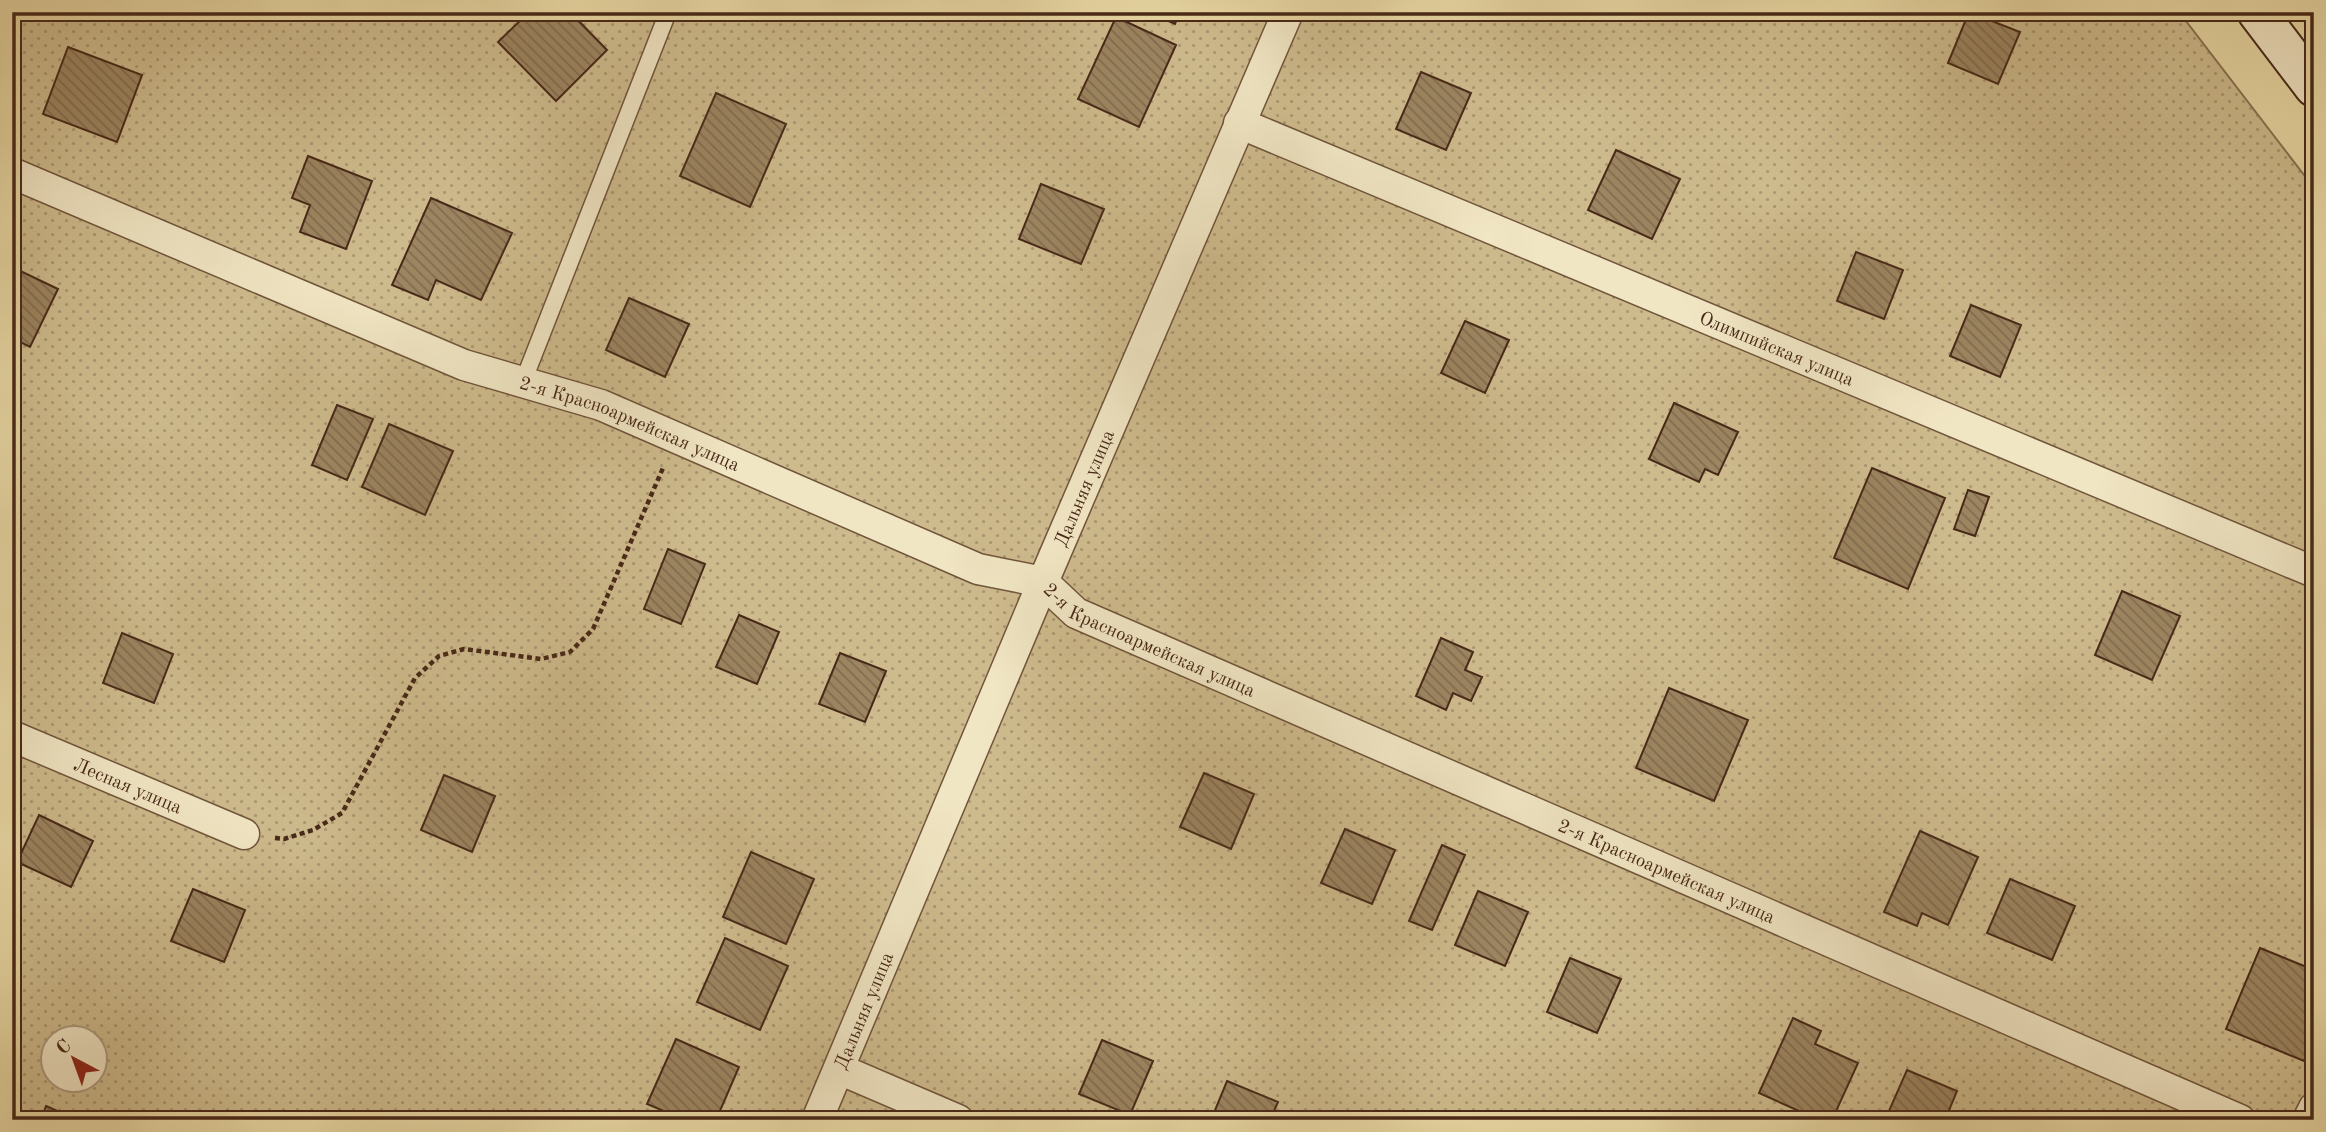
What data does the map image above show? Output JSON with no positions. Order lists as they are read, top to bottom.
{
  "streets": {
    "street": [
      "Олимпийская улица",
      "2-я Красноармейская улица",
      "Дальняя улица",
      "Лесная улица"
    ]
  },
  "crossings": [
    ["Олимпийская улица", "Дальняя улица"],
    ["2-я Красноармейская улица", "Дальняя улица"]
  ],
  "north": "top left"
}
